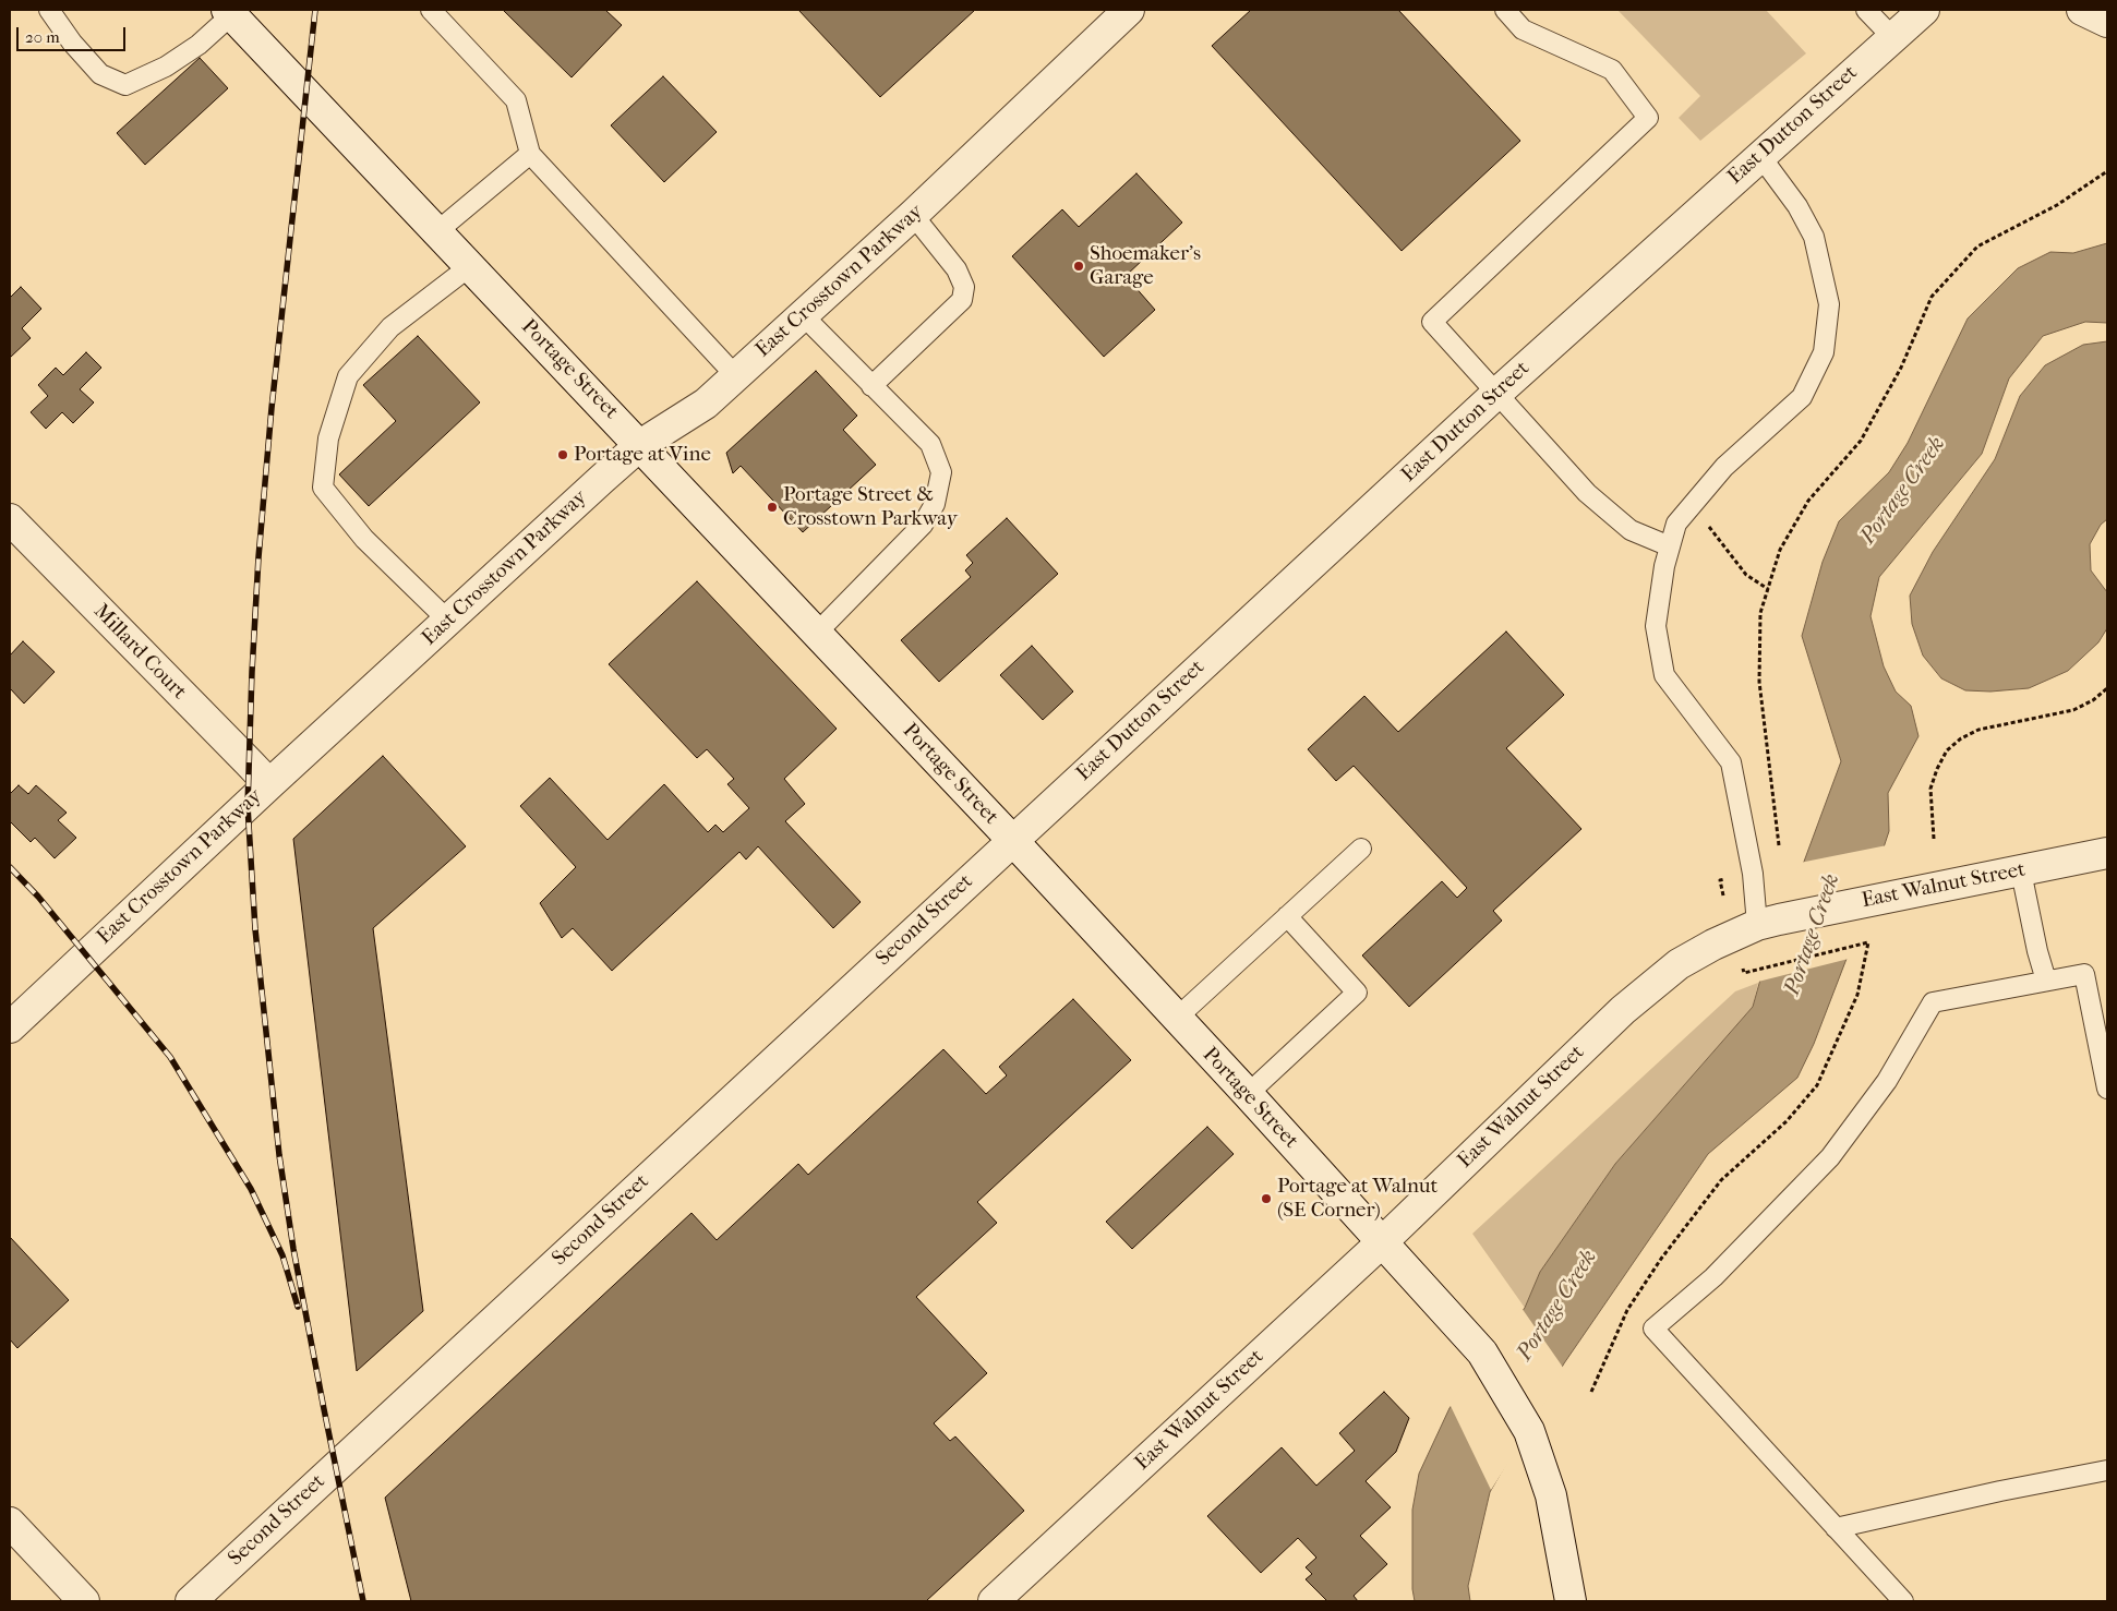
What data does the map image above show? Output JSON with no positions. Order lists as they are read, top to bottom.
{
  "streets": {
    "street": [
      "East Dutton Street",
      "East Crosstown Parkway",
      "Portage Street",
      "Millard Court",
      "East Walnut Street",
      "Second Street"
    ]
  },
  "crossings": [
    ["East Dutton Street", "Portage Street"],
    ["East Dutton Street", "Second Street"],
    ["East Crosstown Parkway", "Portage Street"],
    ["East Crosstown Parkway", "Millard Court"],
    ["Portage Street", "East Walnut Street"],
    ["Portage Street", "Second Street"]
  ],
  "water": ["Portage Creek"],
  "places": [
    "Shoemaker's Garage",
    "Portage at Vine",
    "Portage Street & Crosstown Parkway",
    "Portage at Walnut (SE Corner)"
  ],
  "scale_bar": "20 m"
}
